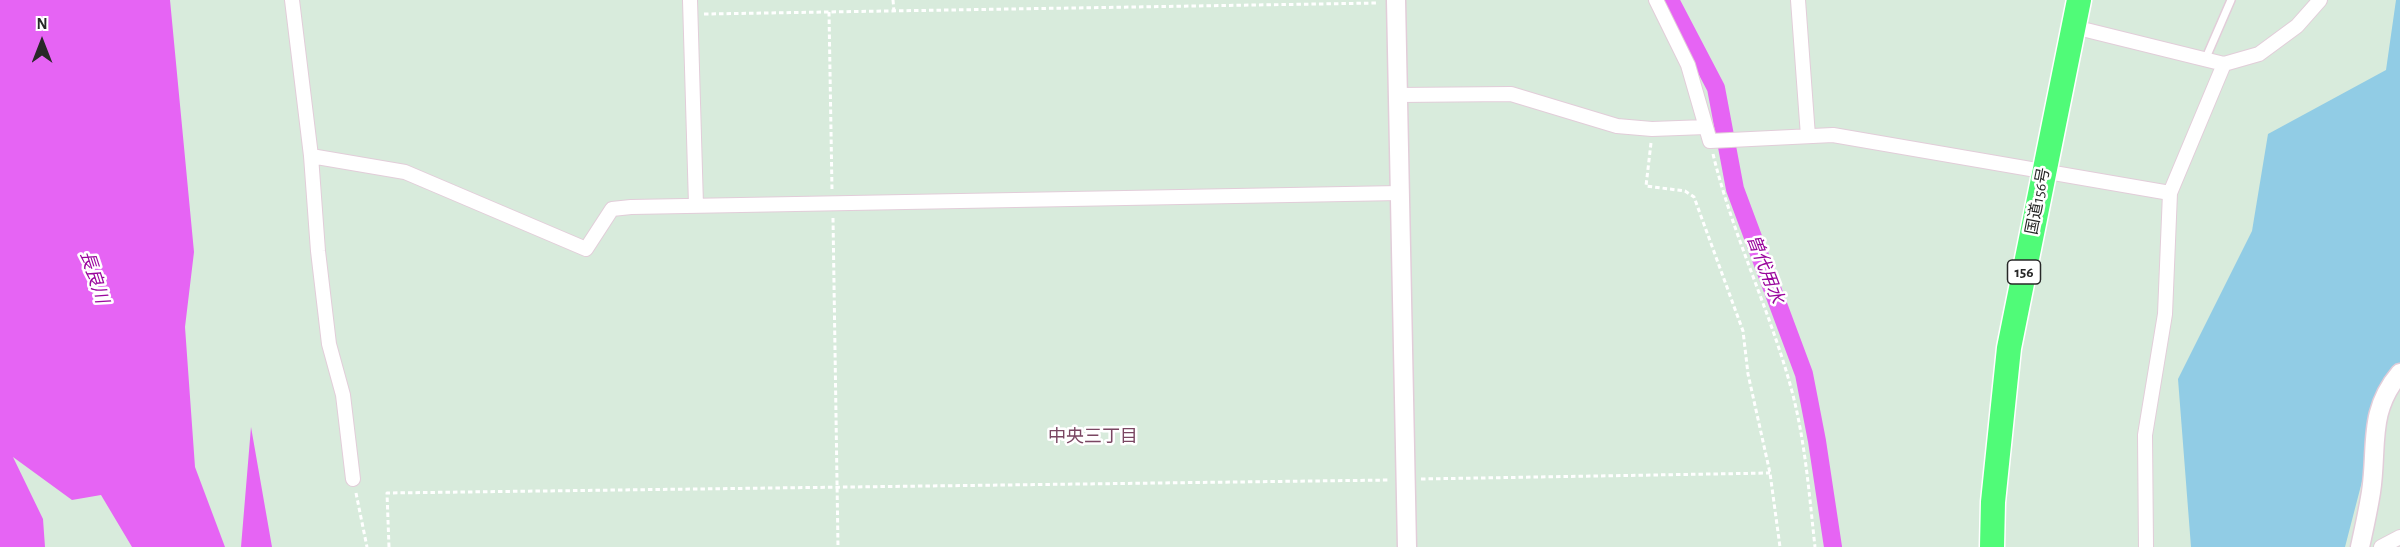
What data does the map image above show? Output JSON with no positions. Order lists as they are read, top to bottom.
{
  "streets": {
    "highway": ["国道156号", "156"]
  },
  "districts": ["中央三丁目"],
  "water": ["曽代用水", "長良川"],
  "north": "top"
}
